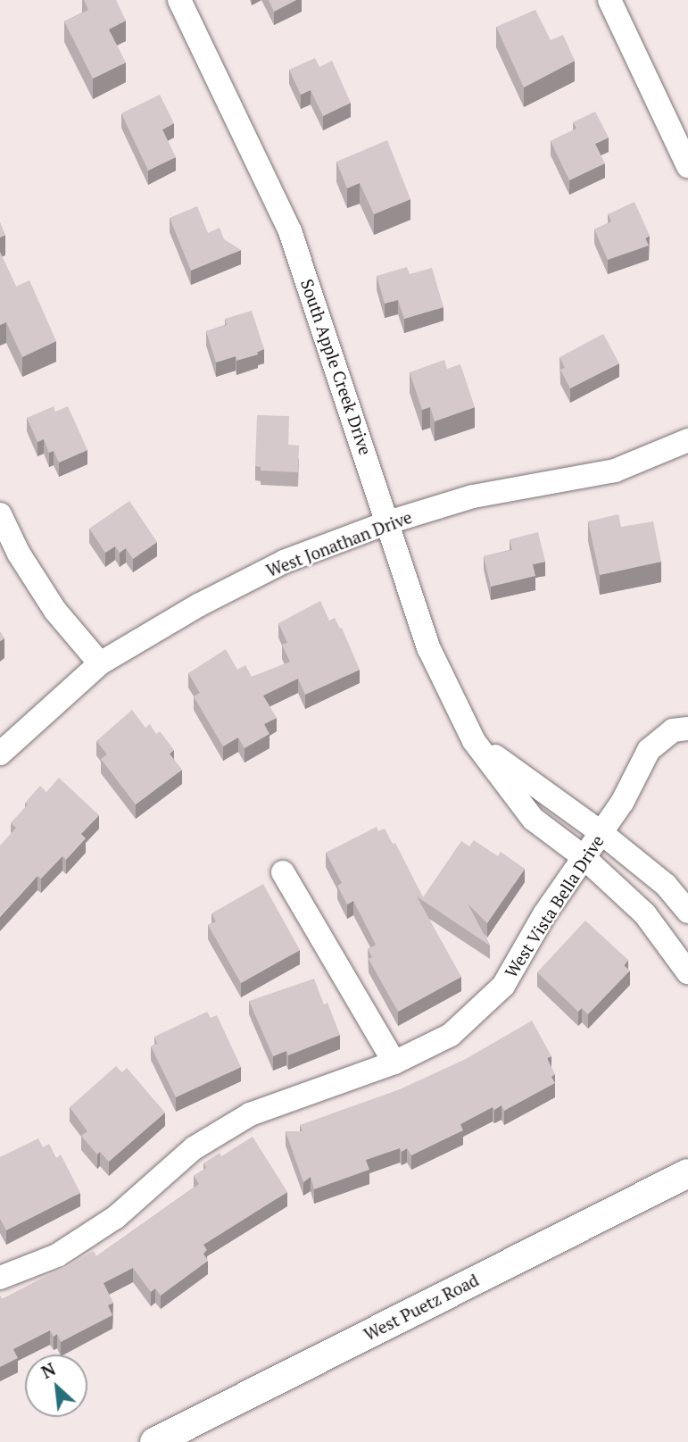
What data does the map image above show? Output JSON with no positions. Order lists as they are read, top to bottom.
{
  "streets": {
    "street": [
      "South Apple Creek Drive",
      "West Jonathan Drive",
      "West Vista Bella Drive",
      "West Puetz Road"
    ]
  },
  "crossings": [
    ["South Apple Creek Drive", "West Jonathan Drive"],
    ["South Apple Creek Drive", "West Vista Bella Drive"]
  ],
  "north": "top left"
}
